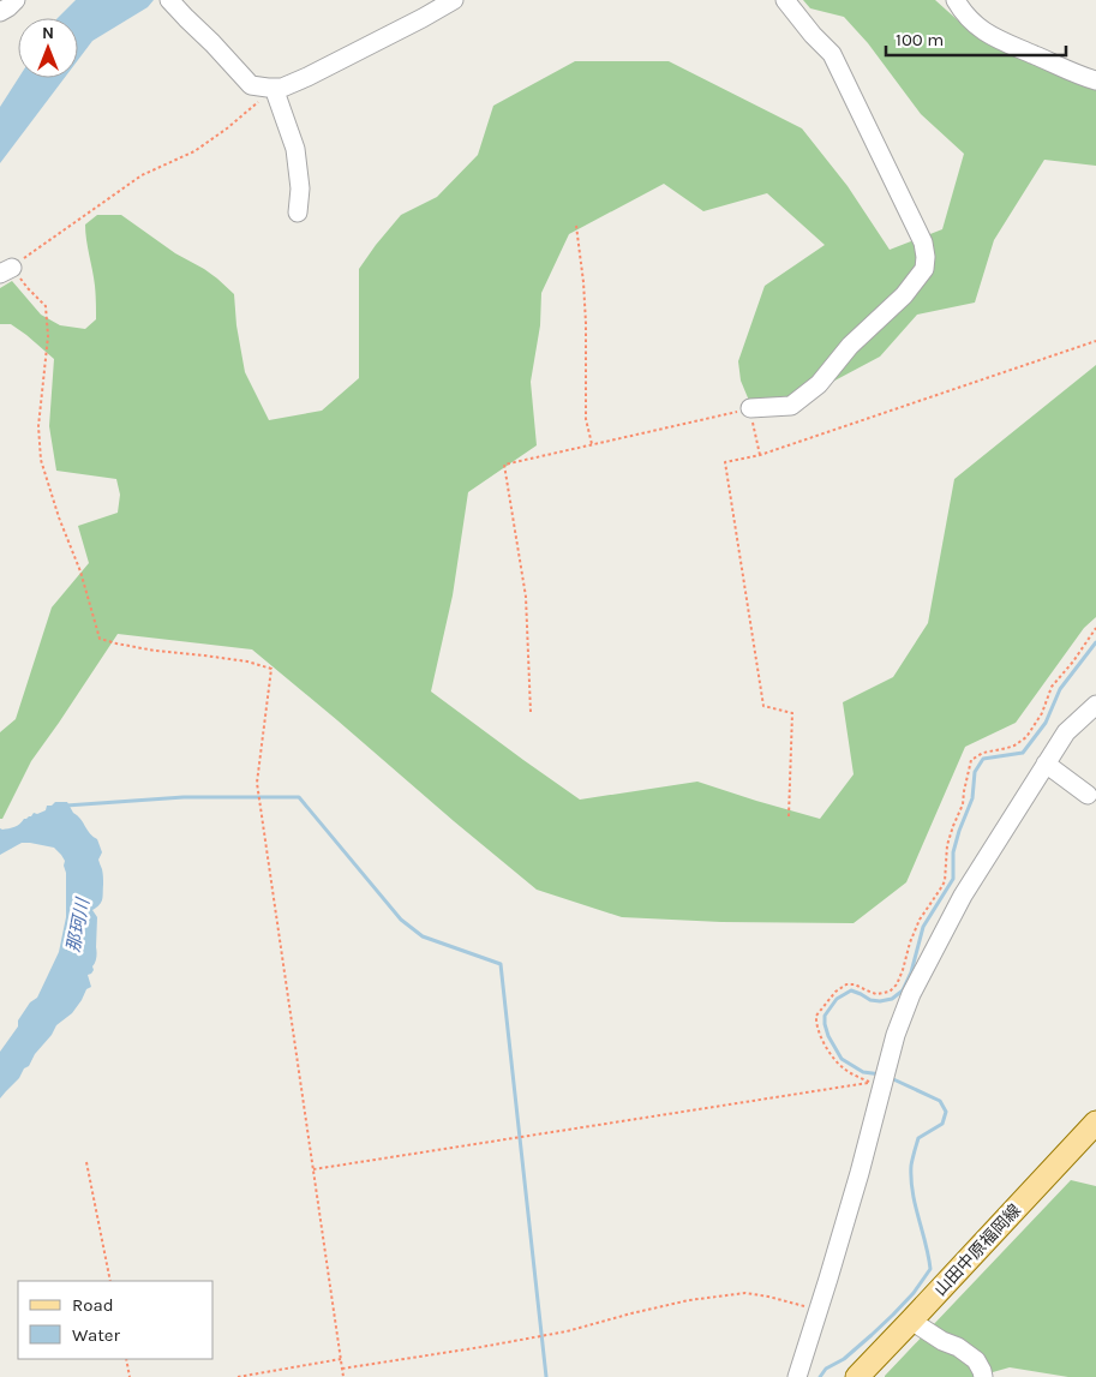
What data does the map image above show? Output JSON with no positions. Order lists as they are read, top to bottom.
{
  "streets": {
    "main road": ["山田中原福岡線"]
  },
  "water": ["那珂川"],
  "legend": ["Road", "Water"],
  "scale_bar": "100 m",
  "north": "top"
}
